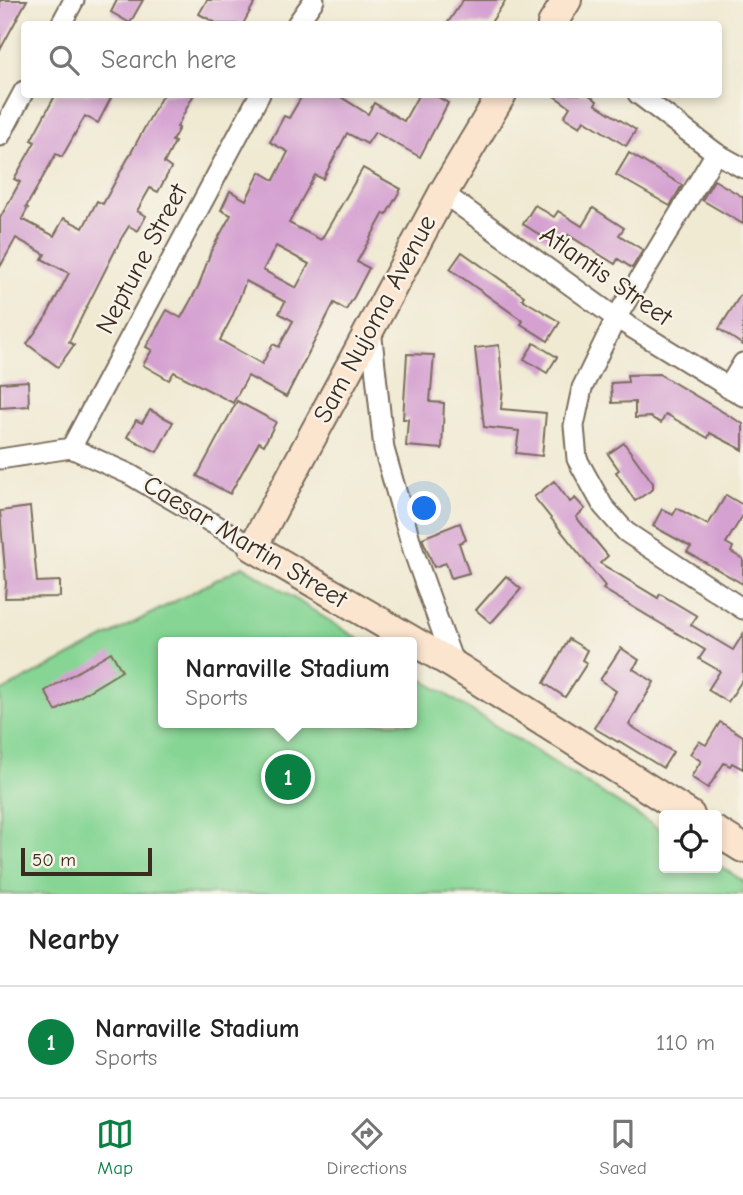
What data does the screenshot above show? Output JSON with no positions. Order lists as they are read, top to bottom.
{
  "streets": {
    "street": [
      "Neptune Street",
      "Atlantis Street",
      "Sam Nujoma Avenue",
      "Caesar Martin Street"
    ]
  },
  "crossings": [
    ["Neptune Street", "Caesar Martin Street"],
    ["Atlantis Street", "Sam Nujoma Avenue"],
    ["Sam Nujoma Avenue", "Caesar Martin Street"]
  ],
  "scale_bar": "50 m",
  "page": {
    "search": "Search here",
    "popup": ["Narraville Stadium", "Sports"],
    "pins": "1",
    "scale": "50 m",
    "heading": "Nearby",
    "list": [
      {
        "mark": "1",
        "name": "Narraville Stadium",
        "note": "Sports",
        "value": "110 m"
      }
    ],
    "nav": ["Map", "Directions", "Saved"]
  }
}
